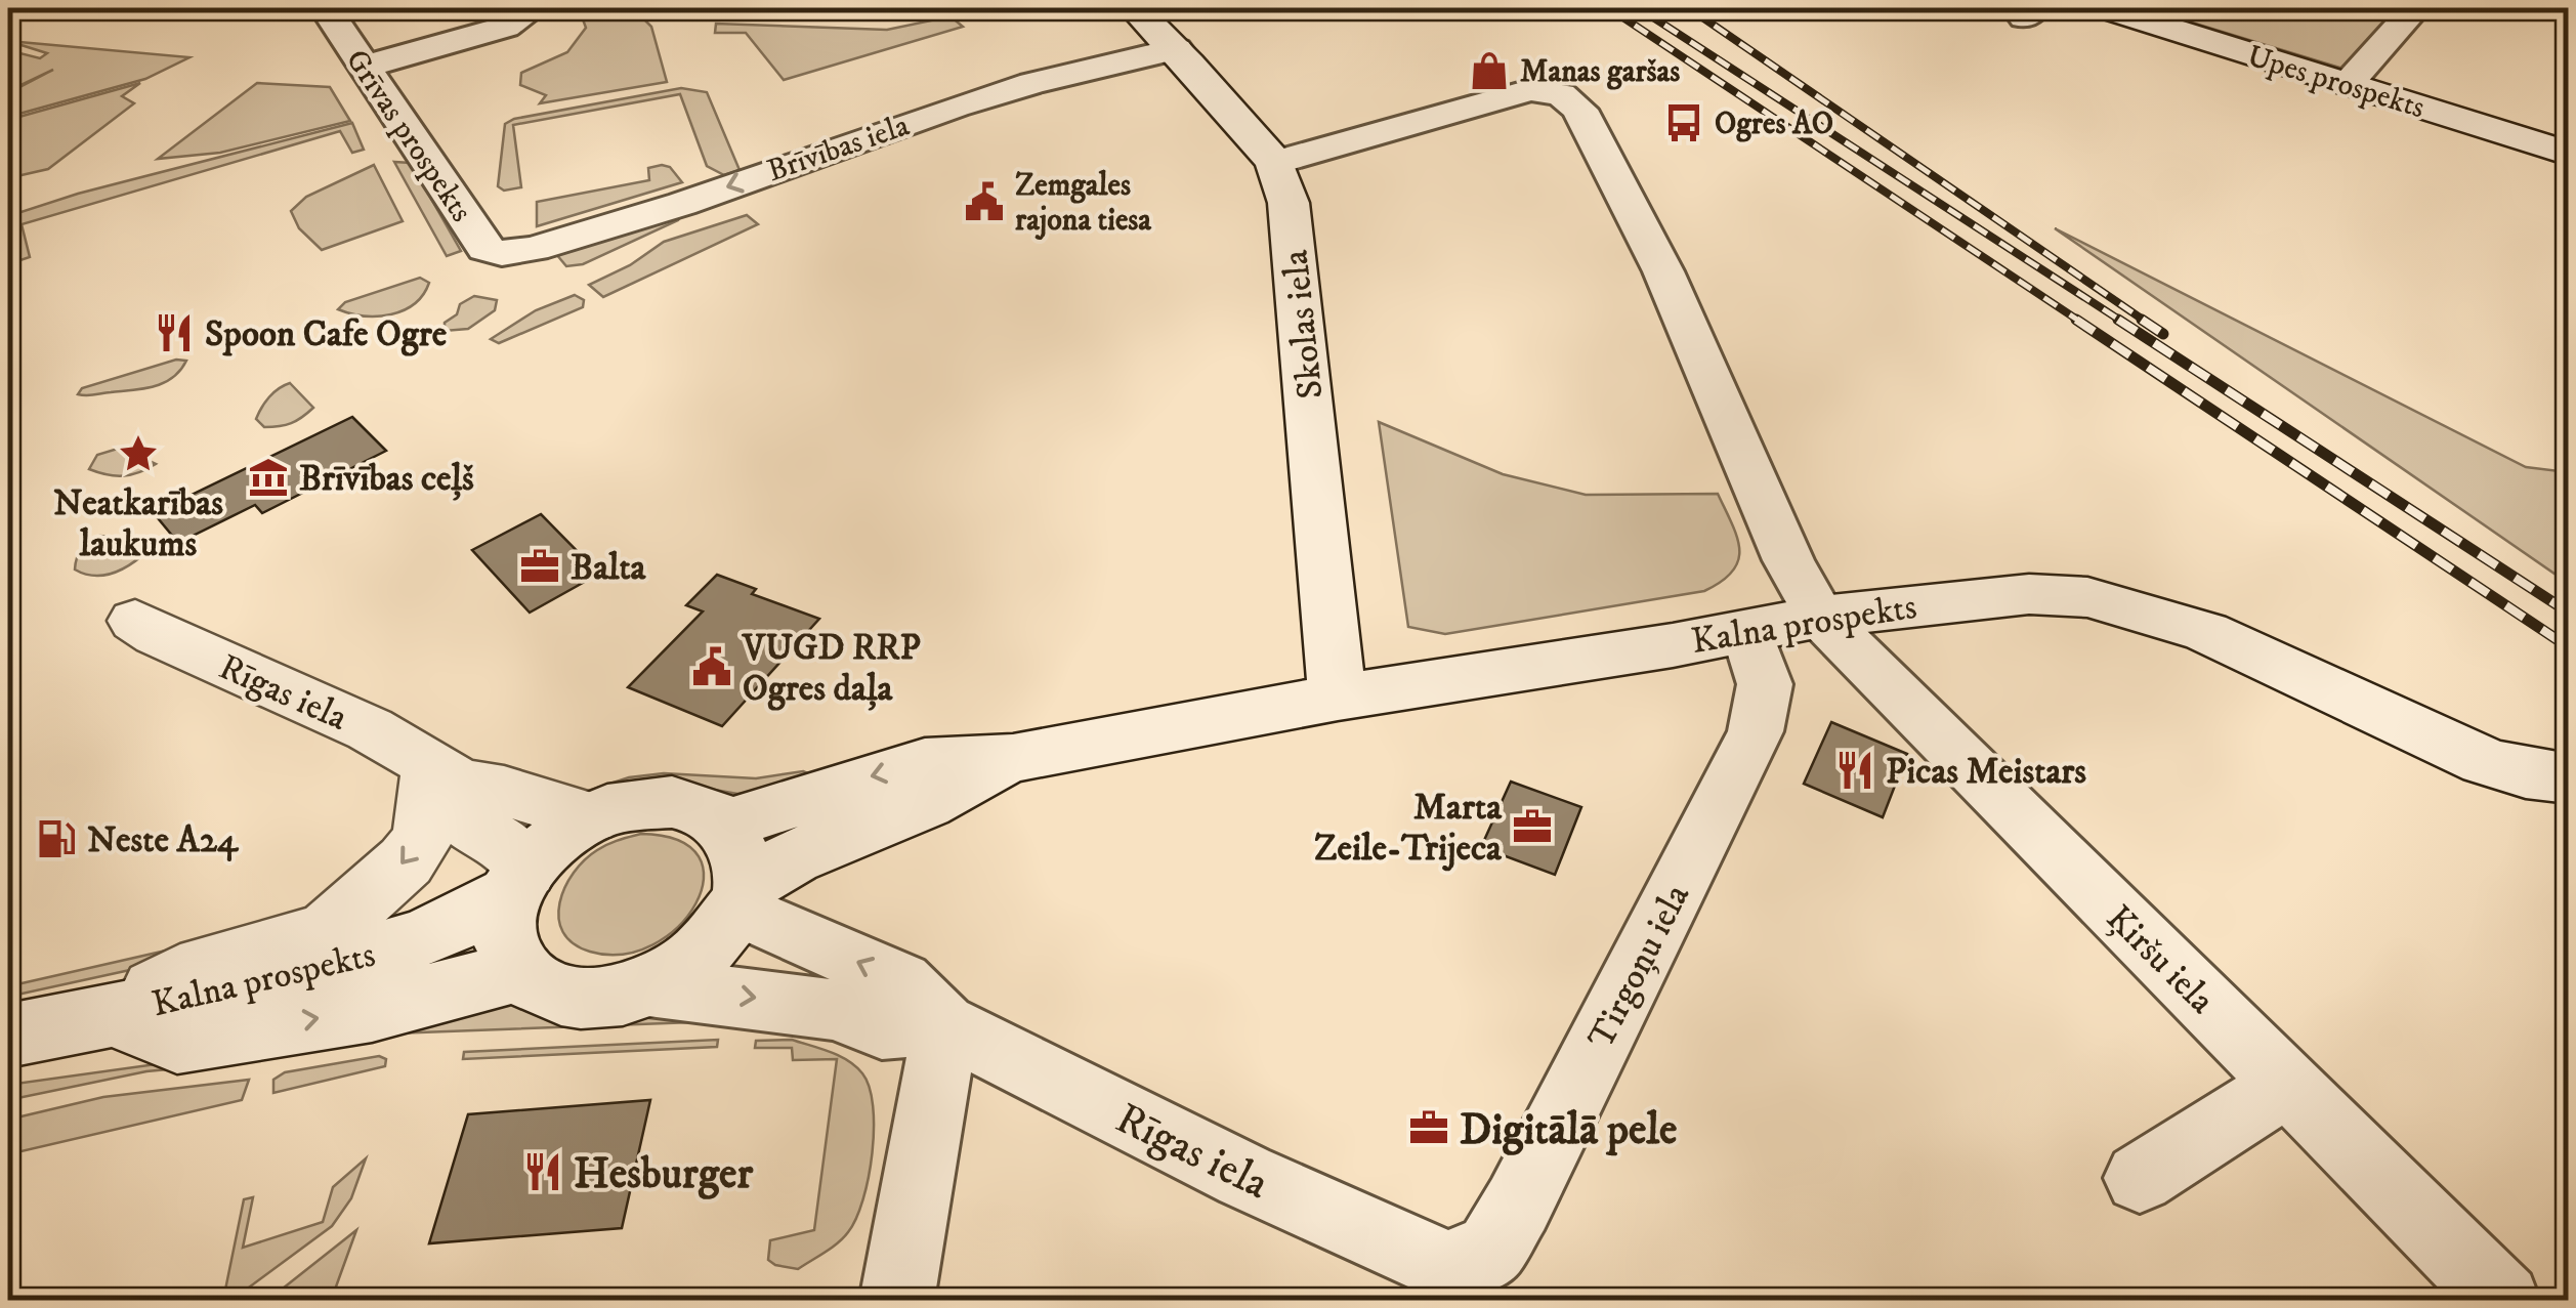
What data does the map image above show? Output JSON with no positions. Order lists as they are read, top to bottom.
{
  "streets": {
    "main road": [
      "Upes prospekts",
      "Skolas iela",
      "Kalna prospekts",
      "Rīgas iela"
    ],
    "street": [
      "Grīvas prospekts",
      "Brīvības iela",
      "Ķiršu iela",
      "Tirgoņu iela"
    ]
  },
  "crossings": [
    ["Grīvas prospekts", "Brīvības iela"],
    ["Brīvības iela", "Skolas iela"],
    ["Skolas iela", "Kalna prospekts"],
    ["Kalna prospekts", "Rīgas iela"],
    ["Kalna prospekts", "Ķiršu iela"],
    ["Kalna prospekts", "Tirgoņu iela"],
    ["Rīgas iela", "Tirgoņu iela"]
  ],
  "one_way": ["Brīvības iela"],
  "places": {
    "shop": ["Manas garšas"],
    "bus stop": ["Ogres AO"],
    "public building": ["Zemgales rajona tiesa", "VUGD RRP Ogres daļa"],
    "restaurant": ["Spoon Cafe Ogre", "Picas Meistars", "Hesburger"],
    "place": ["Neatkarības laukums"],
    "museum": ["Brīvības ceļš"],
    "office": ["Balta", "Marta Zeile-Trijeca", "Digitālā pele"],
    "fuel station": ["Neste A24"]
  }
}
